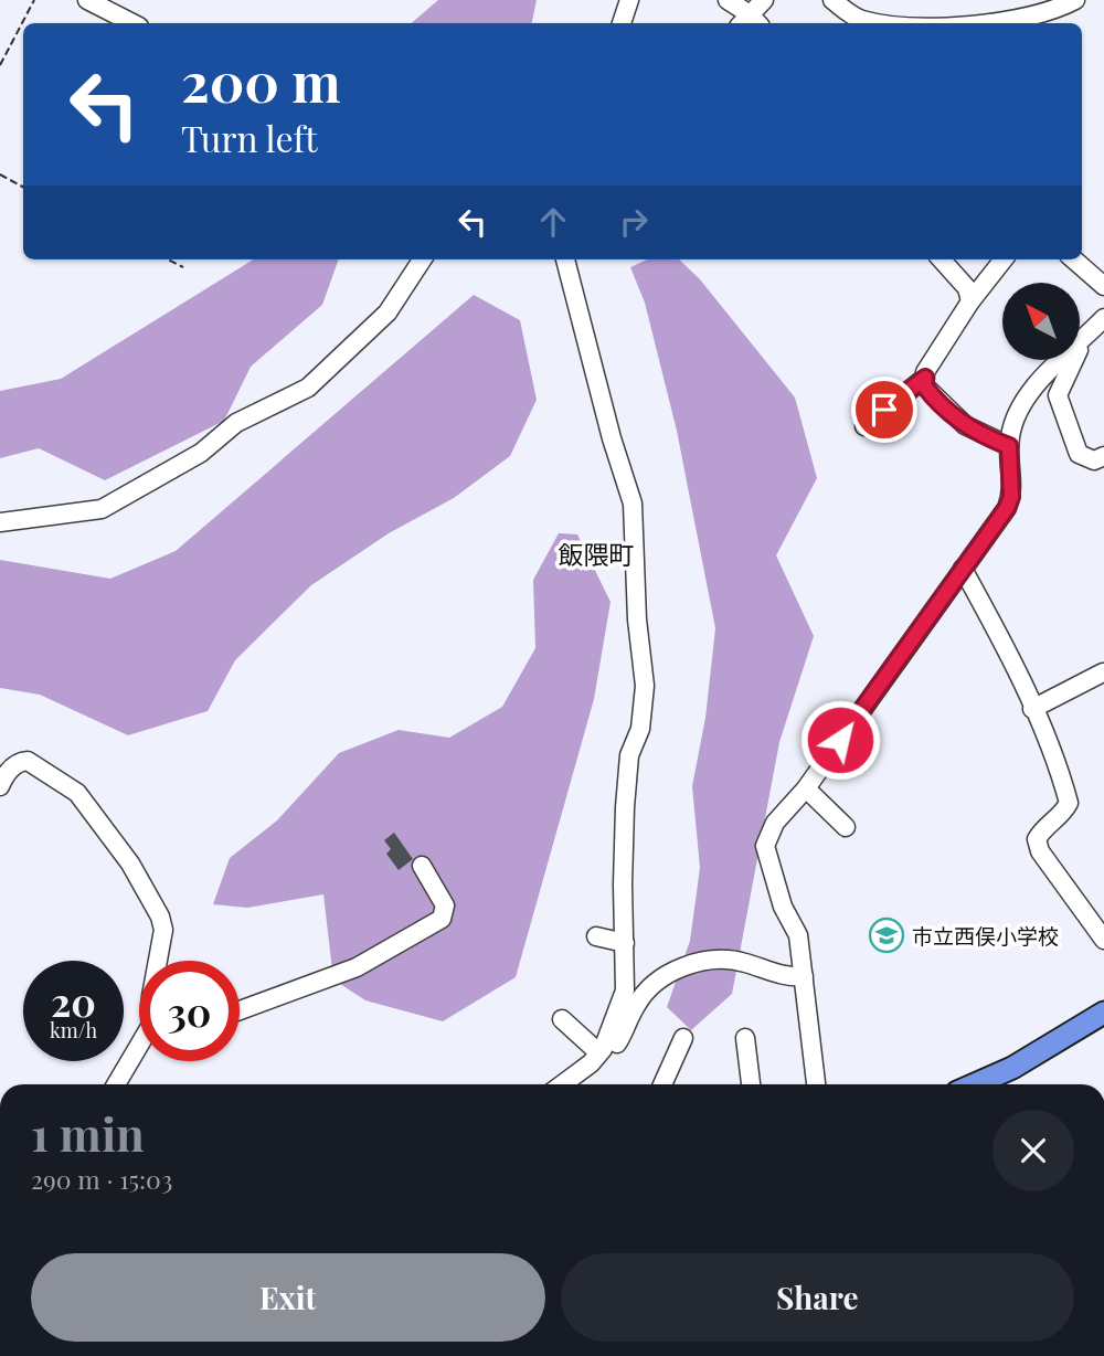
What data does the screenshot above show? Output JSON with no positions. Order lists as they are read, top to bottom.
{
  "districts": ["飯隈町"],
  "places": {
    "school or university": ["市立西俣小学校"]
  },
  "north": "top left",
  "page": {
    "turn": ["200 m", "Turn left"],
    "speed": "20 km/h",
    "limit": "30",
    "heading": ["1 min", "290 m · 15:03"],
    "buttons": ["Exit", "Share"]
  }
}
